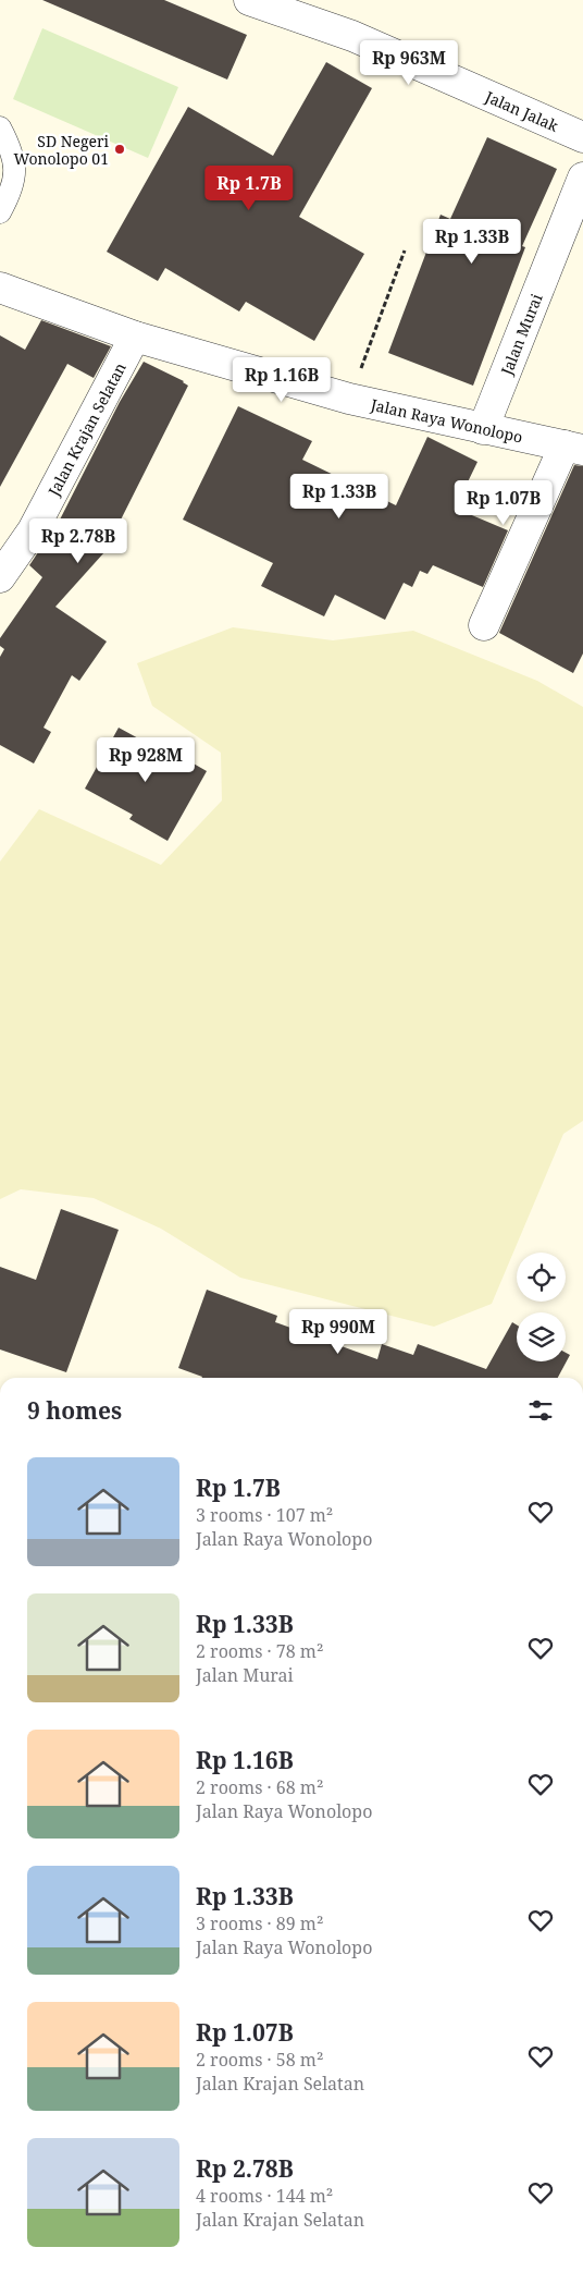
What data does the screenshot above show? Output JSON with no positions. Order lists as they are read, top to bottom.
{
  "streets": {
    "street": [
      "Jalan Jalak",
      "Jalan Murai",
      "Jalan Raya Wonolopo",
      "Jalan Krajan Selatan"
    ]
  },
  "crossings": [
    ["Jalan Murai", "Jalan Raya Wonolopo"],
    ["Jalan Raya Wonolopo", "Jalan Krajan Selatan"]
  ],
  "places": ["SD Negeri Wonolopo 01"],
  "page": {
    "price": [
      "Rp 963M",
      "Rp 1.7B",
      "Rp 1.33B",
      "Rp 1.16B",
      "Rp 1.33B",
      "Rp 1.07B",
      "Rp 2.78B",
      "Rp 928M",
      "Rp 990M"
    ],
    "heading": "9 homes",
    "list": [
      {
        "name": "Rp 1.7B",
        "note": "3 rooms · 107 m² · Jalan Raya Wonolopo"
      },
      {
        "name": "Rp 1.33B",
        "note": "2 rooms · 78 m² · Jalan Murai"
      },
      {
        "name": "Rp 1.16B",
        "note": "2 rooms · 68 m² · Jalan Raya Wonolopo"
      },
      {
        "name": "Rp 1.33B",
        "note": "3 rooms · 89 m² · Jalan Raya Wonolopo"
      },
      {
        "name": "Rp 1.07B",
        "note": "2 rooms · 58 m² · Jalan Krajan Selatan"
      },
      {
        "name": "Rp 2.78B",
        "note": "4 rooms · 144 m² · Jalan Krajan Selatan"
      }
    ]
  }
}
